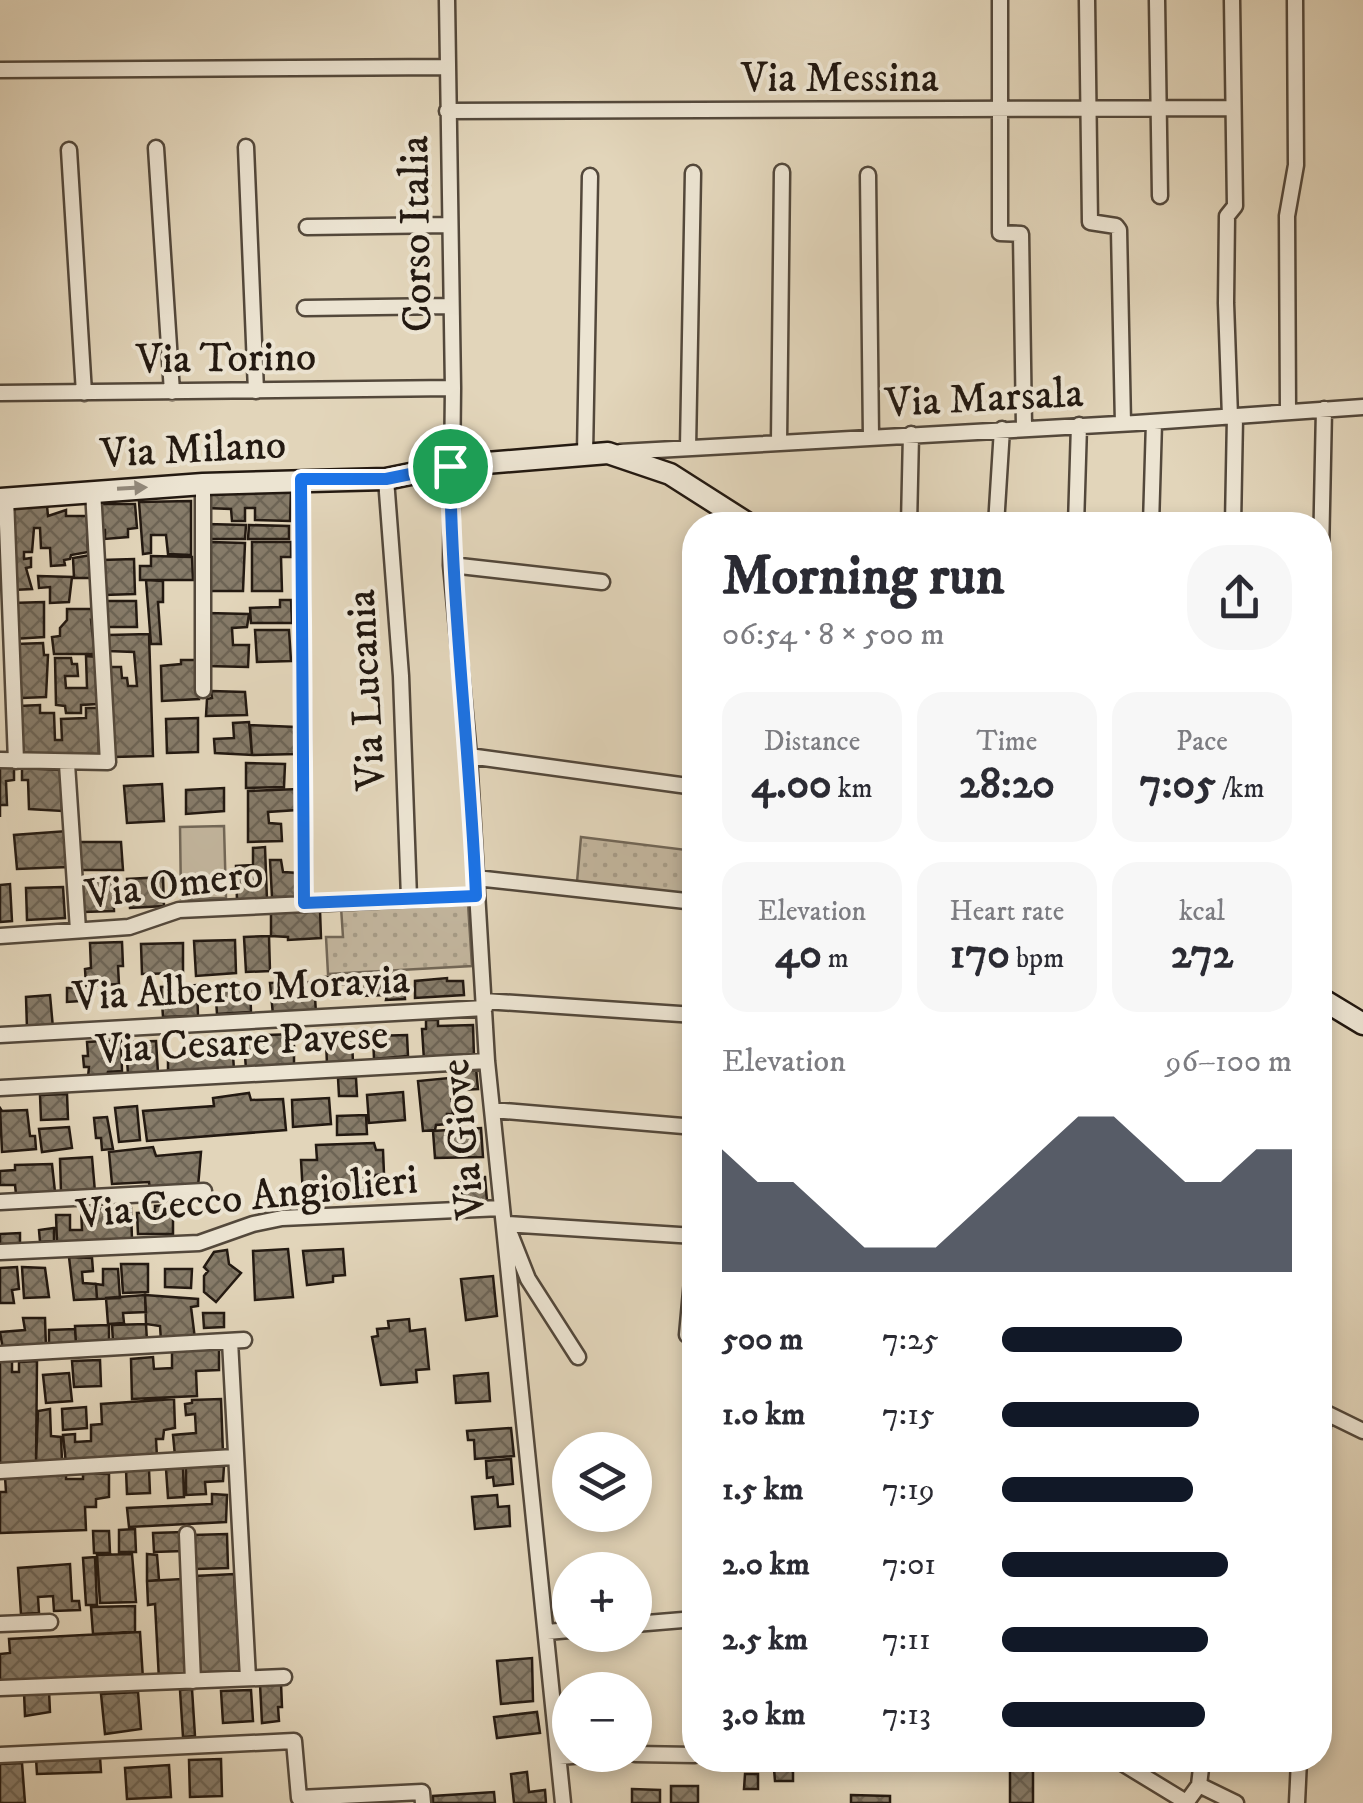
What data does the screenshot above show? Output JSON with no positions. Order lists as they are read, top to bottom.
{
  "streets": {
    "street": [
      "Via Messina",
      "Corso Italia",
      "Via Torino",
      "Via Marsala",
      "Via Milano",
      "Via Lucania",
      "Via Omero",
      "Via Alberto Moravia",
      "Via Cesare Pavese",
      "Via Giove",
      "Via Cecco Angiolieri"
    ]
  },
  "crossings": [
    ["Via Messina", "Corso Italia"],
    ["Corso Italia", "Via Torino"],
    ["Corso Italia", "Via Milano"],
    ["Corso Italia", "Via Giove"],
    ["Via Marsala", "Via Milano"],
    ["Via Milano", "Via Lucania"],
    ["Via Milano", "Via Giove"],
    ["Via Lucania", "Via Omero"],
    ["Via Omero", "Via Giove"],
    ["Via Alberto Moravia", "Via Giove"],
    ["Via Cesare Pavese", "Via Giove"],
    ["Via Giove", "Via Cecco Angiolieri"]
  ],
  "page": {
    "heading": ["Morning run", "06:54 · 8 × 500 m"],
    "stats": [
      ["Distance", "4.00 km"],
      ["Time", "28:20"],
      ["Pace", "7:05 /km"],
      ["Elevation", "40 m"],
      ["Heart rate", "170 bpm"],
      ["kcal", "272"]
    ],
    "chart": ["Elevation", "96–100 m"],
    "list": [
      {
        "name": "500 m",
        "note": "7:25"
      },
      {
        "name": "1.0 km",
        "note": "7:15"
      },
      {
        "name": "1.5 km",
        "note": "7:19"
      },
      {
        "name": "2.0 km",
        "note": "7:01"
      },
      {
        "name": "2.5 km",
        "note": "7:11"
      },
      {
        "name": "3.0 km",
        "note": "7:13"
      }
    ],
    "map_buttons": ["+", "−"]
  }
}
